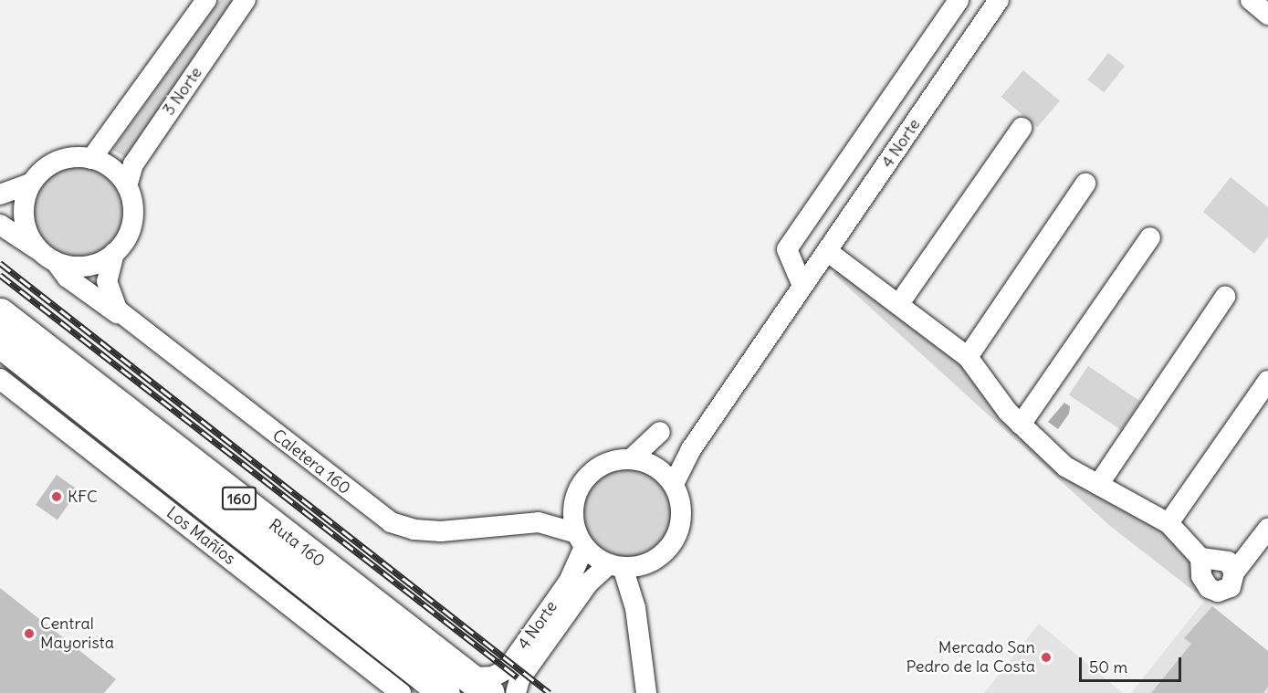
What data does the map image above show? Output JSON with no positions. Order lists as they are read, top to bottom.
{
  "streets": {
    "highway": ["160", "Ruta 160"],
    "street": [
      "3 Norte",
      "4 Norte",
      "Caletera 160",
      "Los Mañíos"
    ]
  },
  "crossings": [
    ["3 Norte", "Caletera 160"],
    ["4 Norte", "Caletera 160"],
    ["4 Norte", "Ruta 160"]
  ],
  "places": ["KFC", "Central Mayorista", "Mercado San Pedro de la Costa"],
  "scale_bar": "50 m"
}
